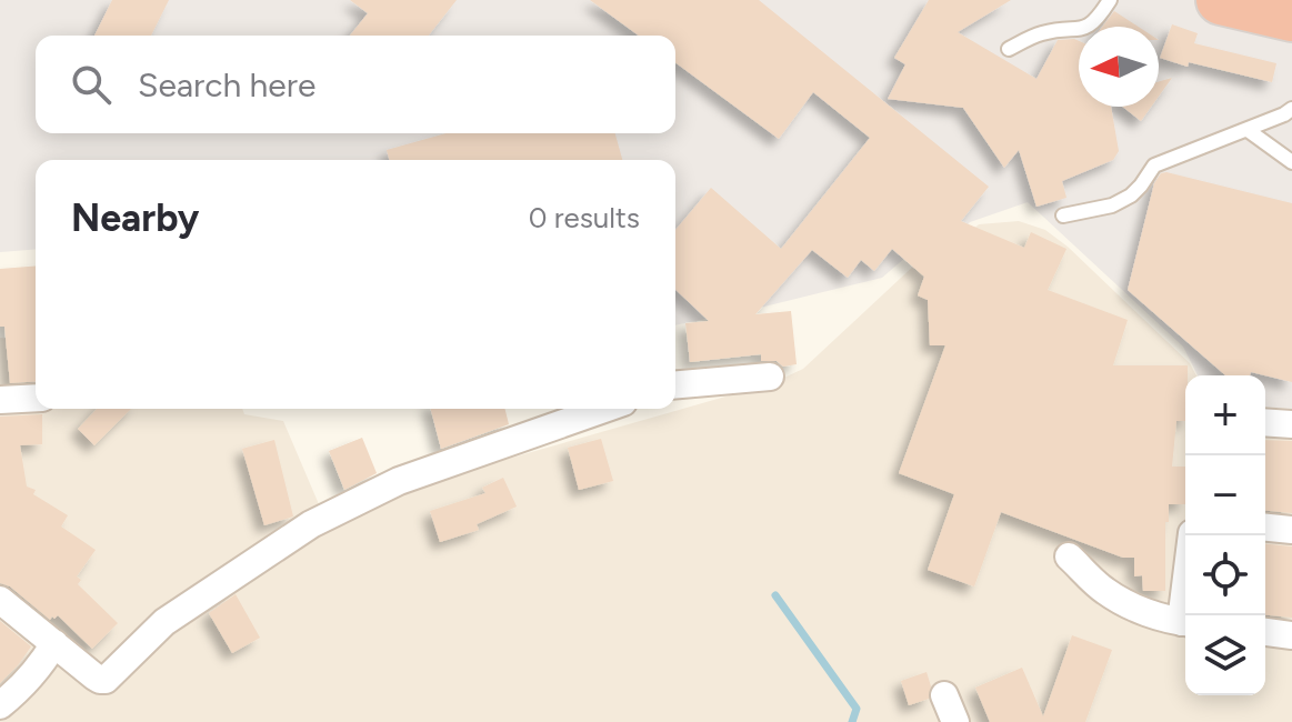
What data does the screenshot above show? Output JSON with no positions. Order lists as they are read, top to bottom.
{
  "north": "left",
  "page": {
    "search": "Search here",
    "heading": ["Nearby", "0 results"],
    "map_buttons": ["+", "−"]
  }
}
